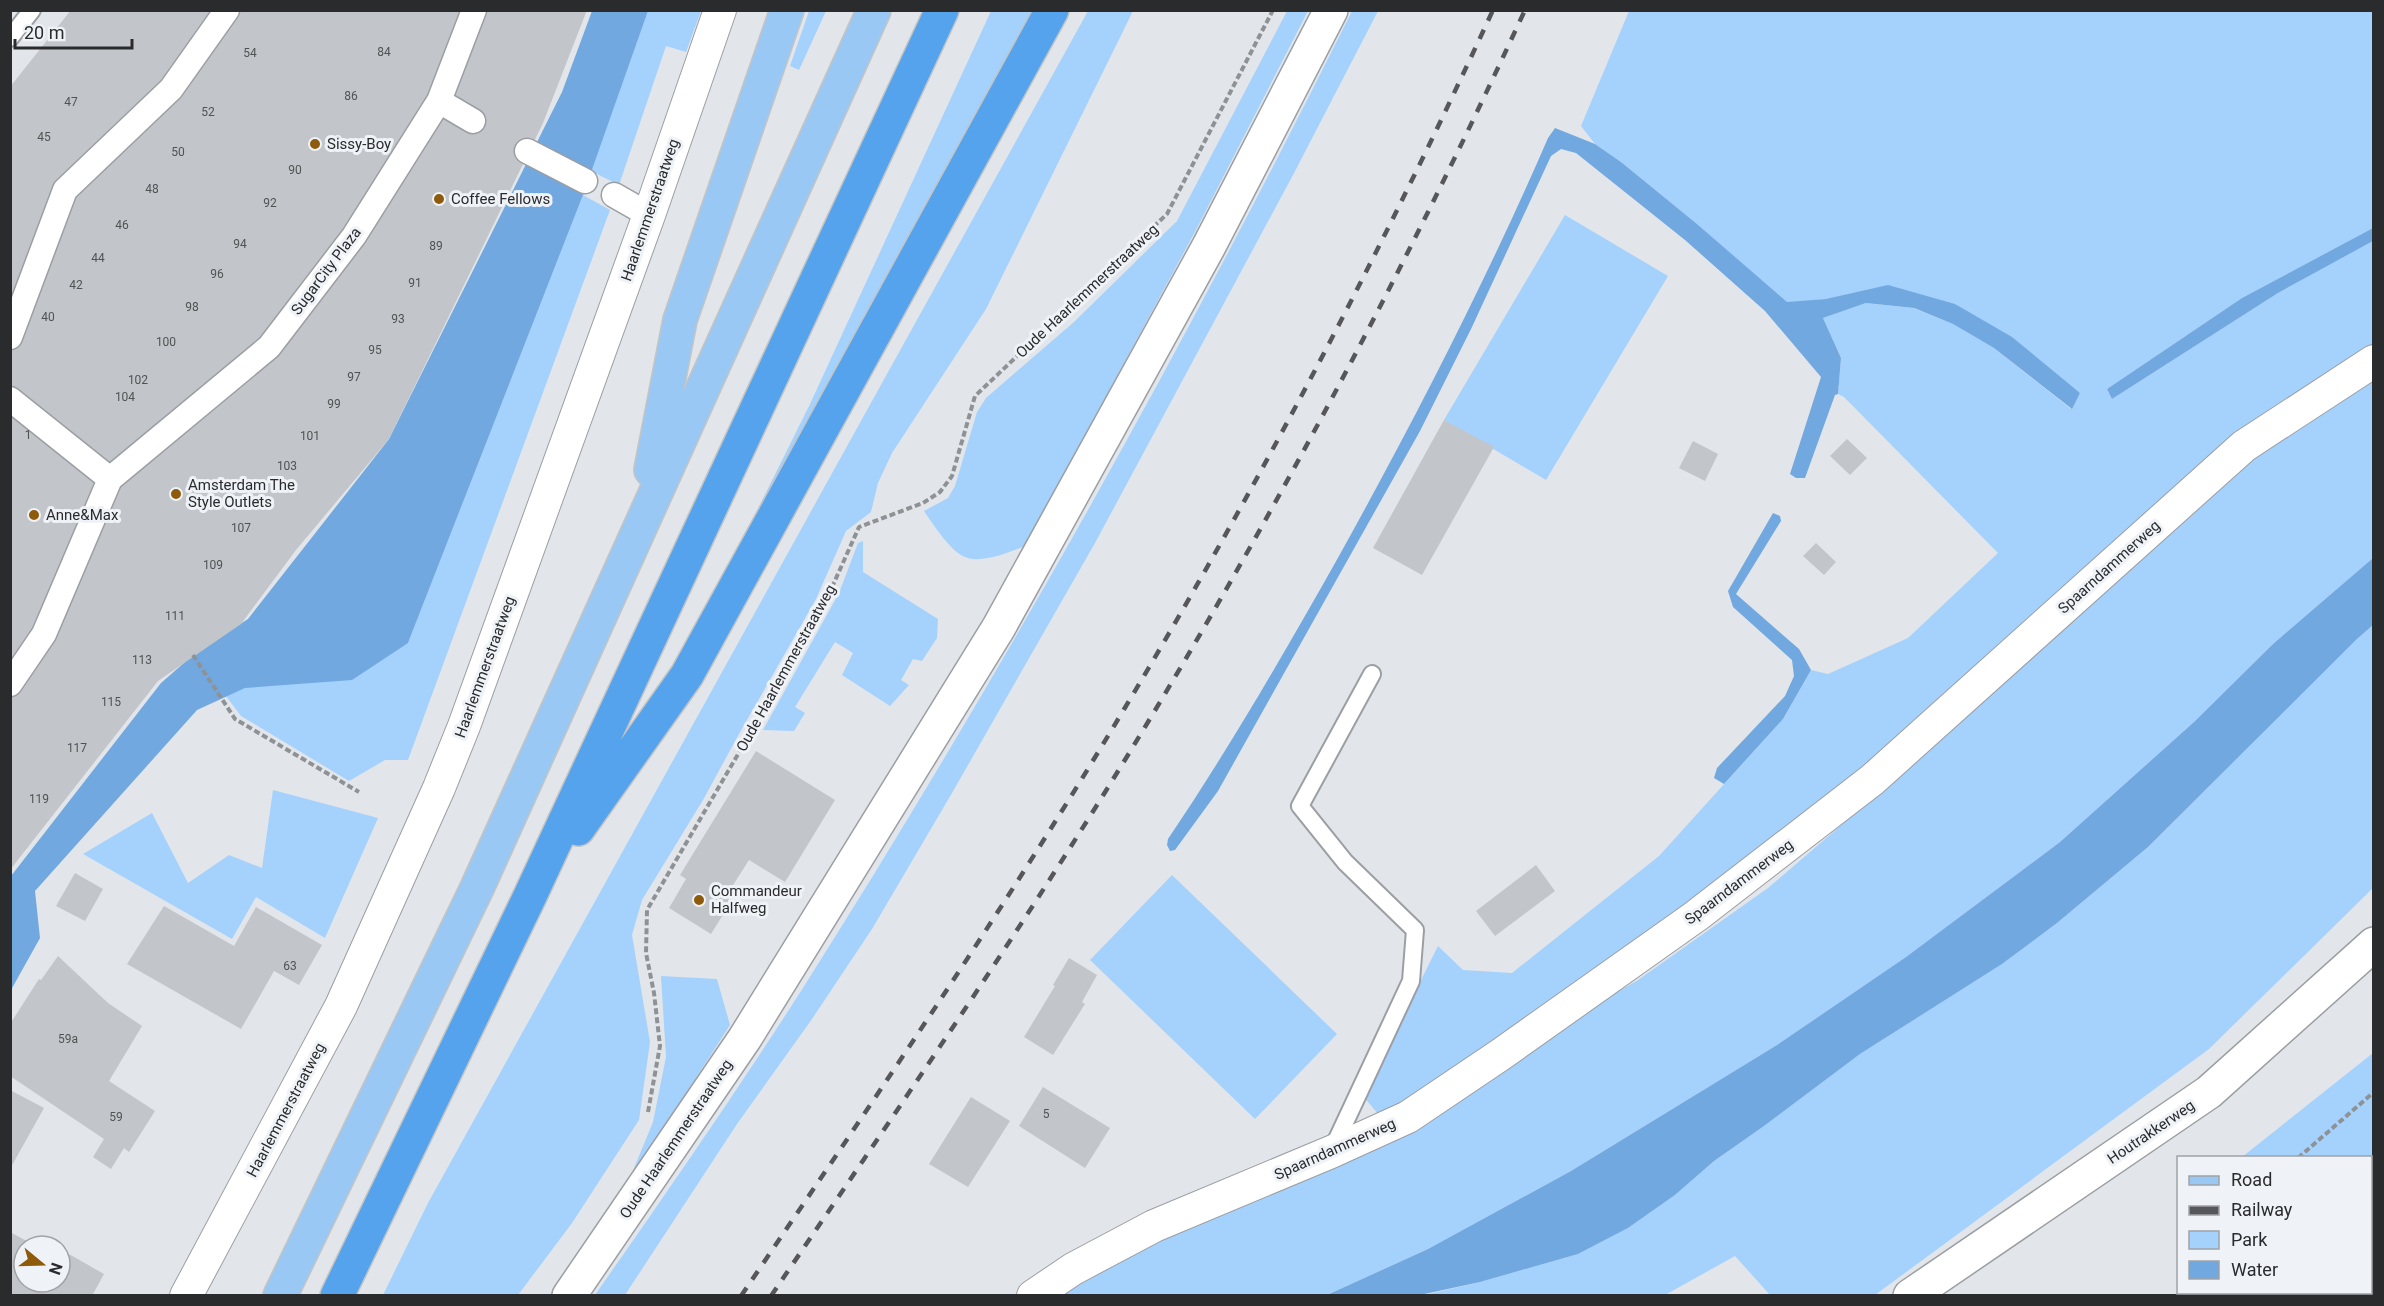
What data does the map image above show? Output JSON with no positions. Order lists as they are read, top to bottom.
{
  "streets": {
    "street": [
      "Haarlemmerstraatweg",
      "SugarCity Plaza",
      "Oude Haarlemmerstraatweg",
      "Spaarndammerweg",
      "Houtrakkerweg"
    ]
  },
  "places": [
    "Sissy-Boy",
    "Coffee Fellows",
    "Amsterdam The Style Outlets",
    "Anne&Max",
    "Commandeur Halfweg"
  ],
  "house_numbers": [
    "84",
    "54",
    "86",
    "47",
    "52",
    "45",
    "50",
    "90",
    "48",
    "92",
    "46",
    "94",
    "89",
    "44",
    "96",
    "91",
    "42",
    "98",
    "40",
    "93",
    "100",
    "95",
    "97",
    "102",
    "104",
    "99",
    "1",
    "101",
    "103",
    "107",
    "109",
    "111",
    "113",
    "115",
    "117",
    "119",
    "63",
    "59a",
    "5",
    "59"
  ],
  "legend": [
    "Road",
    "Railway",
    "Park",
    "Water"
  ],
  "scale_bar": "20 m",
  "north": "right"
}
